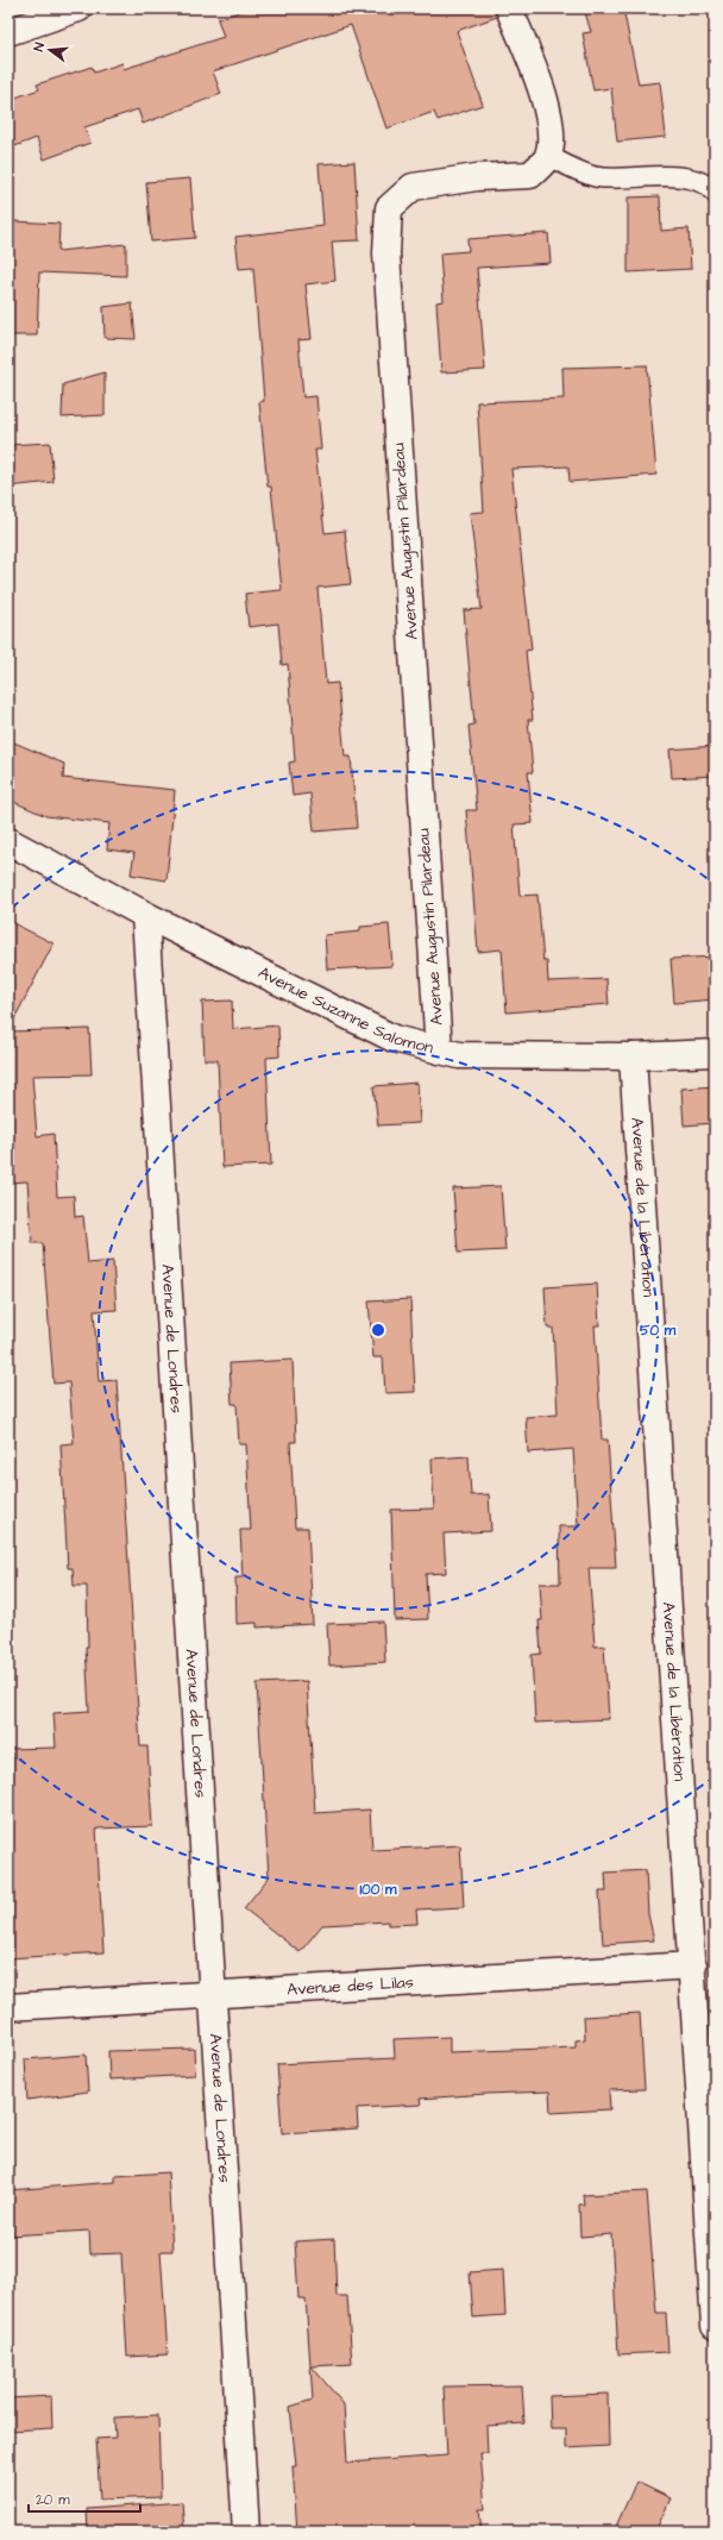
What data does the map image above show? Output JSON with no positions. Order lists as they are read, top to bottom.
{
  "streets": {
    "street": [
      "Avenue Augustin Pilardeau",
      "Avenue Suzanne Salomon",
      "Avenue de la Libération",
      "Avenue de Londres",
      "Avenue des Lilas"
    ]
  },
  "crossings": [
    ["Avenue Augustin Pilardeau", "Avenue Suzanne Salomon"],
    ["Avenue Suzanne Salomon", "Avenue de la Libération"],
    ["Avenue Suzanne Salomon", "Avenue de Londres"],
    ["Avenue de la Libération", "Avenue des Lilas"],
    ["Avenue de Londres", "Avenue des Lilas"]
  ],
  "scale_bar": "20 m",
  "north": "left",
  "rings": ["50 m", "100 m"]
}
